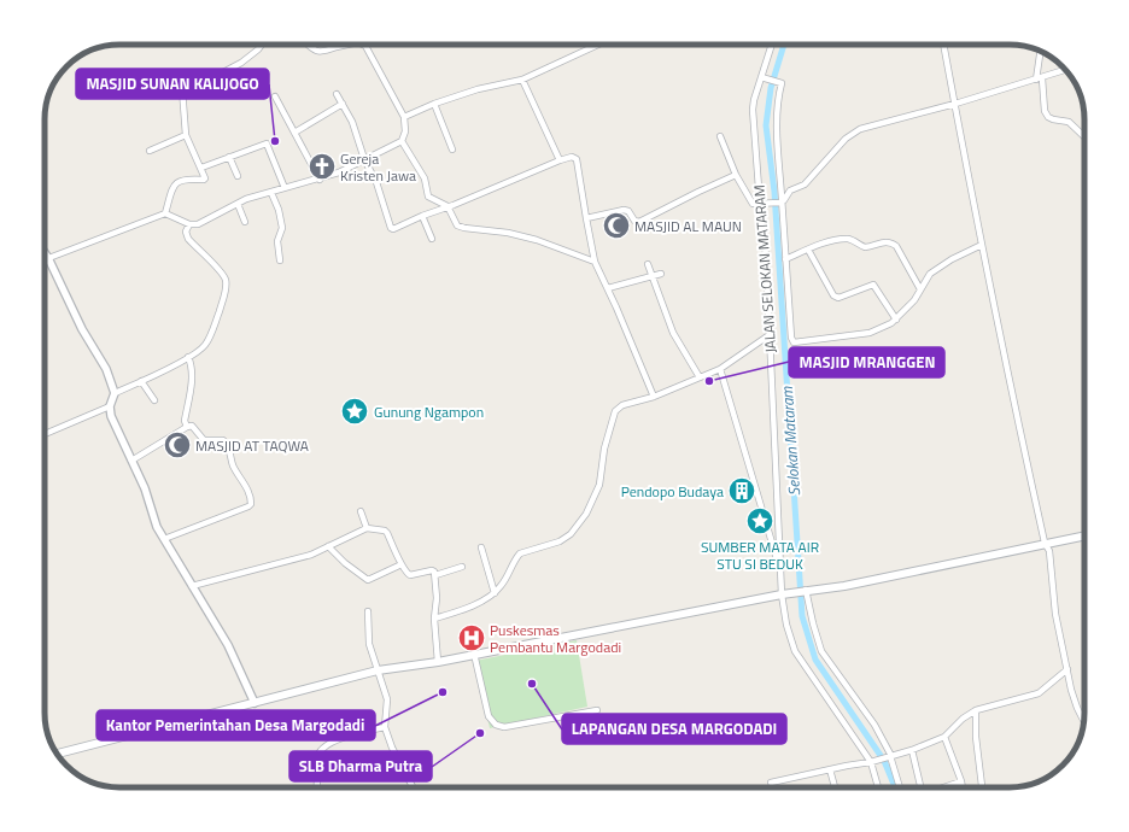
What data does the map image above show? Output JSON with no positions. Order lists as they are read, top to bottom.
{
  "streets": {
    "street": ["JALAN SELOKAN MATARAM"]
  },
  "water": ["Selokan Mataram"],
  "places": {
    "other": [
      "MASJID SUNAN KALIJOGO",
      "MASJID MRANGGEN",
      "LAPANGAN DESA MARGODADI",
      "Kantor Pemerintahan Desa Margodadi",
      "SLB Dharma Putra"
    ],
    "church": ["Gereja Kristen Jawa"],
    "mosque": ["MASJID AL MAUN", "MASJID AT TAQWA"],
    "place": ["Gunung Ngampon", "SUMBER MATA AIR STU SI BEDUK"],
    "building": ["Pendopo Budaya"],
    "hospital": ["Puskesmas Pembantu Margodadi"]
  }
}
